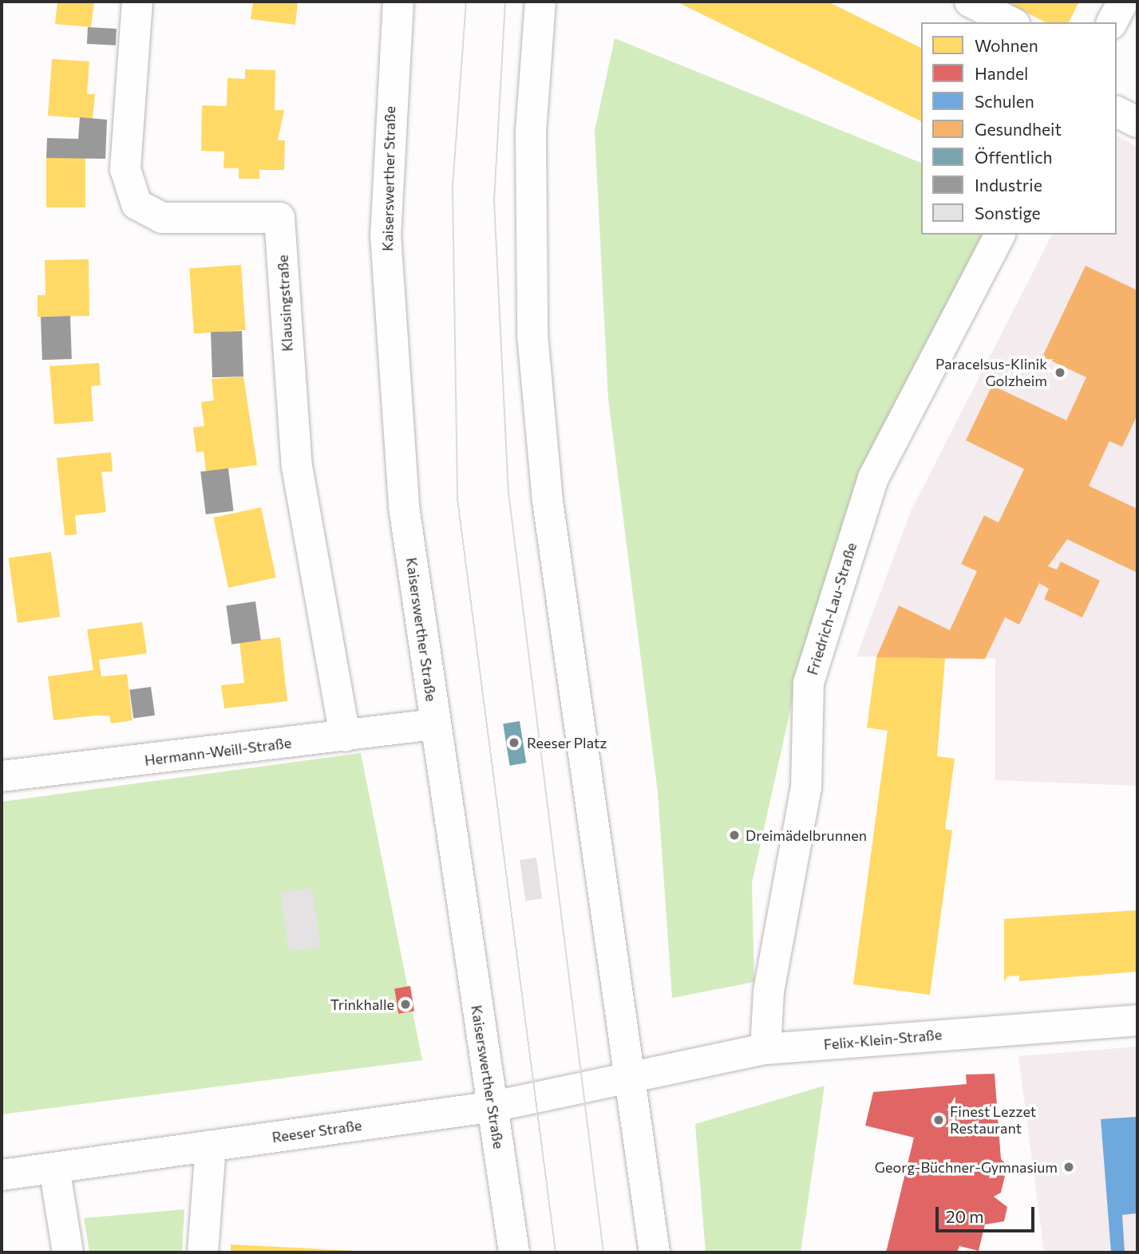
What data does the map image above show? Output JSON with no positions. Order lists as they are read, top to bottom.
{
  "streets": {
    "street": [
      "Kaiserswerther Straße",
      "Klausingstraße",
      "Friedrich-Lau-Straße",
      "Hermann-Weill-Straße",
      "Felix-Klein-Straße",
      "Reeser Straße"
    ]
  },
  "crossings": [
    ["Kaiserswerther Straße", "Hermann-Weill-Straße"],
    ["Kaiserswerther Straße", "Reeser Straße"],
    ["Klausingstraße", "Hermann-Weill-Straße"],
    ["Friedrich-Lau-Straße", "Felix-Klein-Straße"],
    ["Felix-Klein-Straße", "Reeser Straße"]
  ],
  "places": [
    "Paracelsus-Klinik Golzheim",
    "Reeser Platz",
    "Dreimädelbrunnen",
    "Trinkhalle",
    "Finest Lezzet Restaurant",
    "Georg-Büchner-Gymnasium"
  ],
  "legend": [
    "Wohnen",
    "Handel",
    "Schulen",
    "Gesundheit",
    "Öffentlich",
    "Industrie",
    "Sonstige"
  ],
  "scale_bar": "20 m"
}
